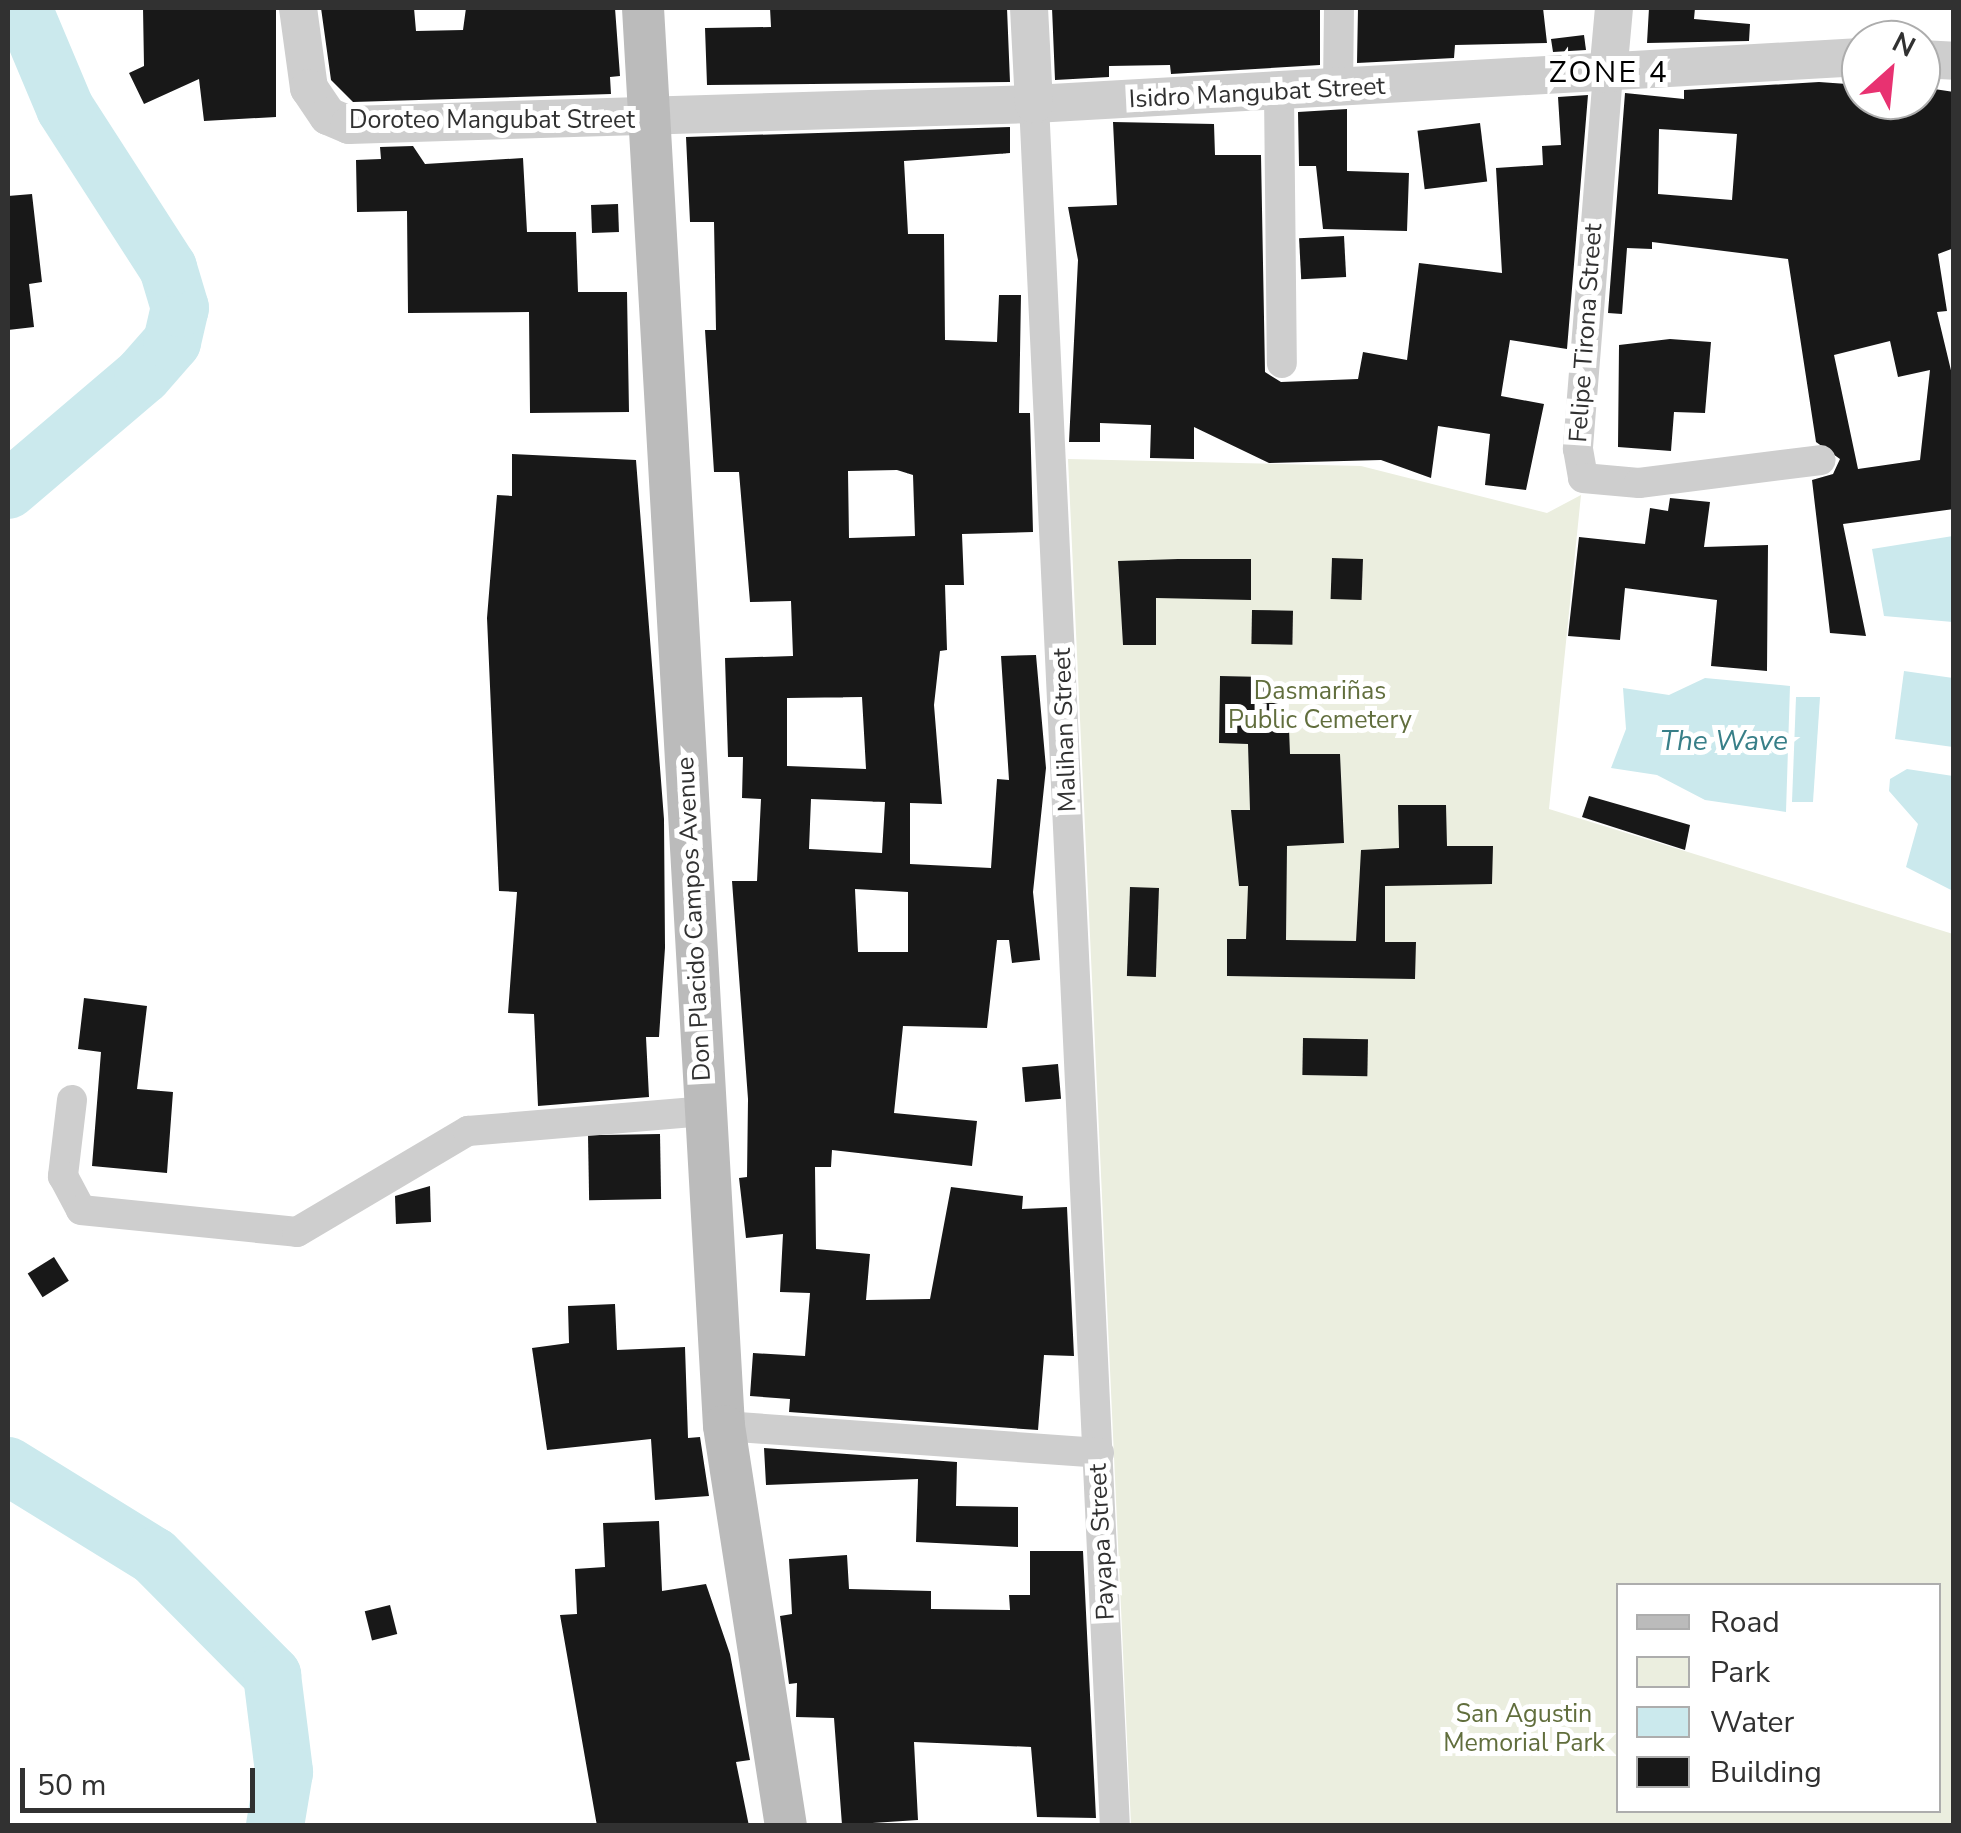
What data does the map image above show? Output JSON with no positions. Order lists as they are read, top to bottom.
{
  "streets": {
    "main road": ["Don Placido Campos Avenue"],
    "street": [
      "Isidro Mangubat Street",
      "Doroteo Mangubat Street",
      "Felipe Tirona Street",
      "Malihan Street",
      "Payapa Street"
    ]
  },
  "crossings": [
    ["Isidro Mangubat Street", "Doroteo Mangubat Street"],
    ["Isidro Mangubat Street", "Felipe Tirona Street"],
    ["Isidro Mangubat Street", "Malihan Street"],
    ["Isidro Mangubat Street", "Don Placido Campos Avenue"],
    ["Doroteo Mangubat Street", "Don Placido Campos Avenue"],
    ["Malihan Street", "Payapa Street"],
    ["Don Placido Campos Avenue", "Payapa Street"]
  ],
  "districts": ["ZONE 4"],
  "water": ["The Wave"],
  "parks": ["Dasmariñas Public Cemetery", "San Agustin Memorial Park"],
  "legend": [
    "Road",
    "Park",
    "Water",
    "Building"
  ],
  "scale_bar": "50 m",
  "north": "top right"
}
